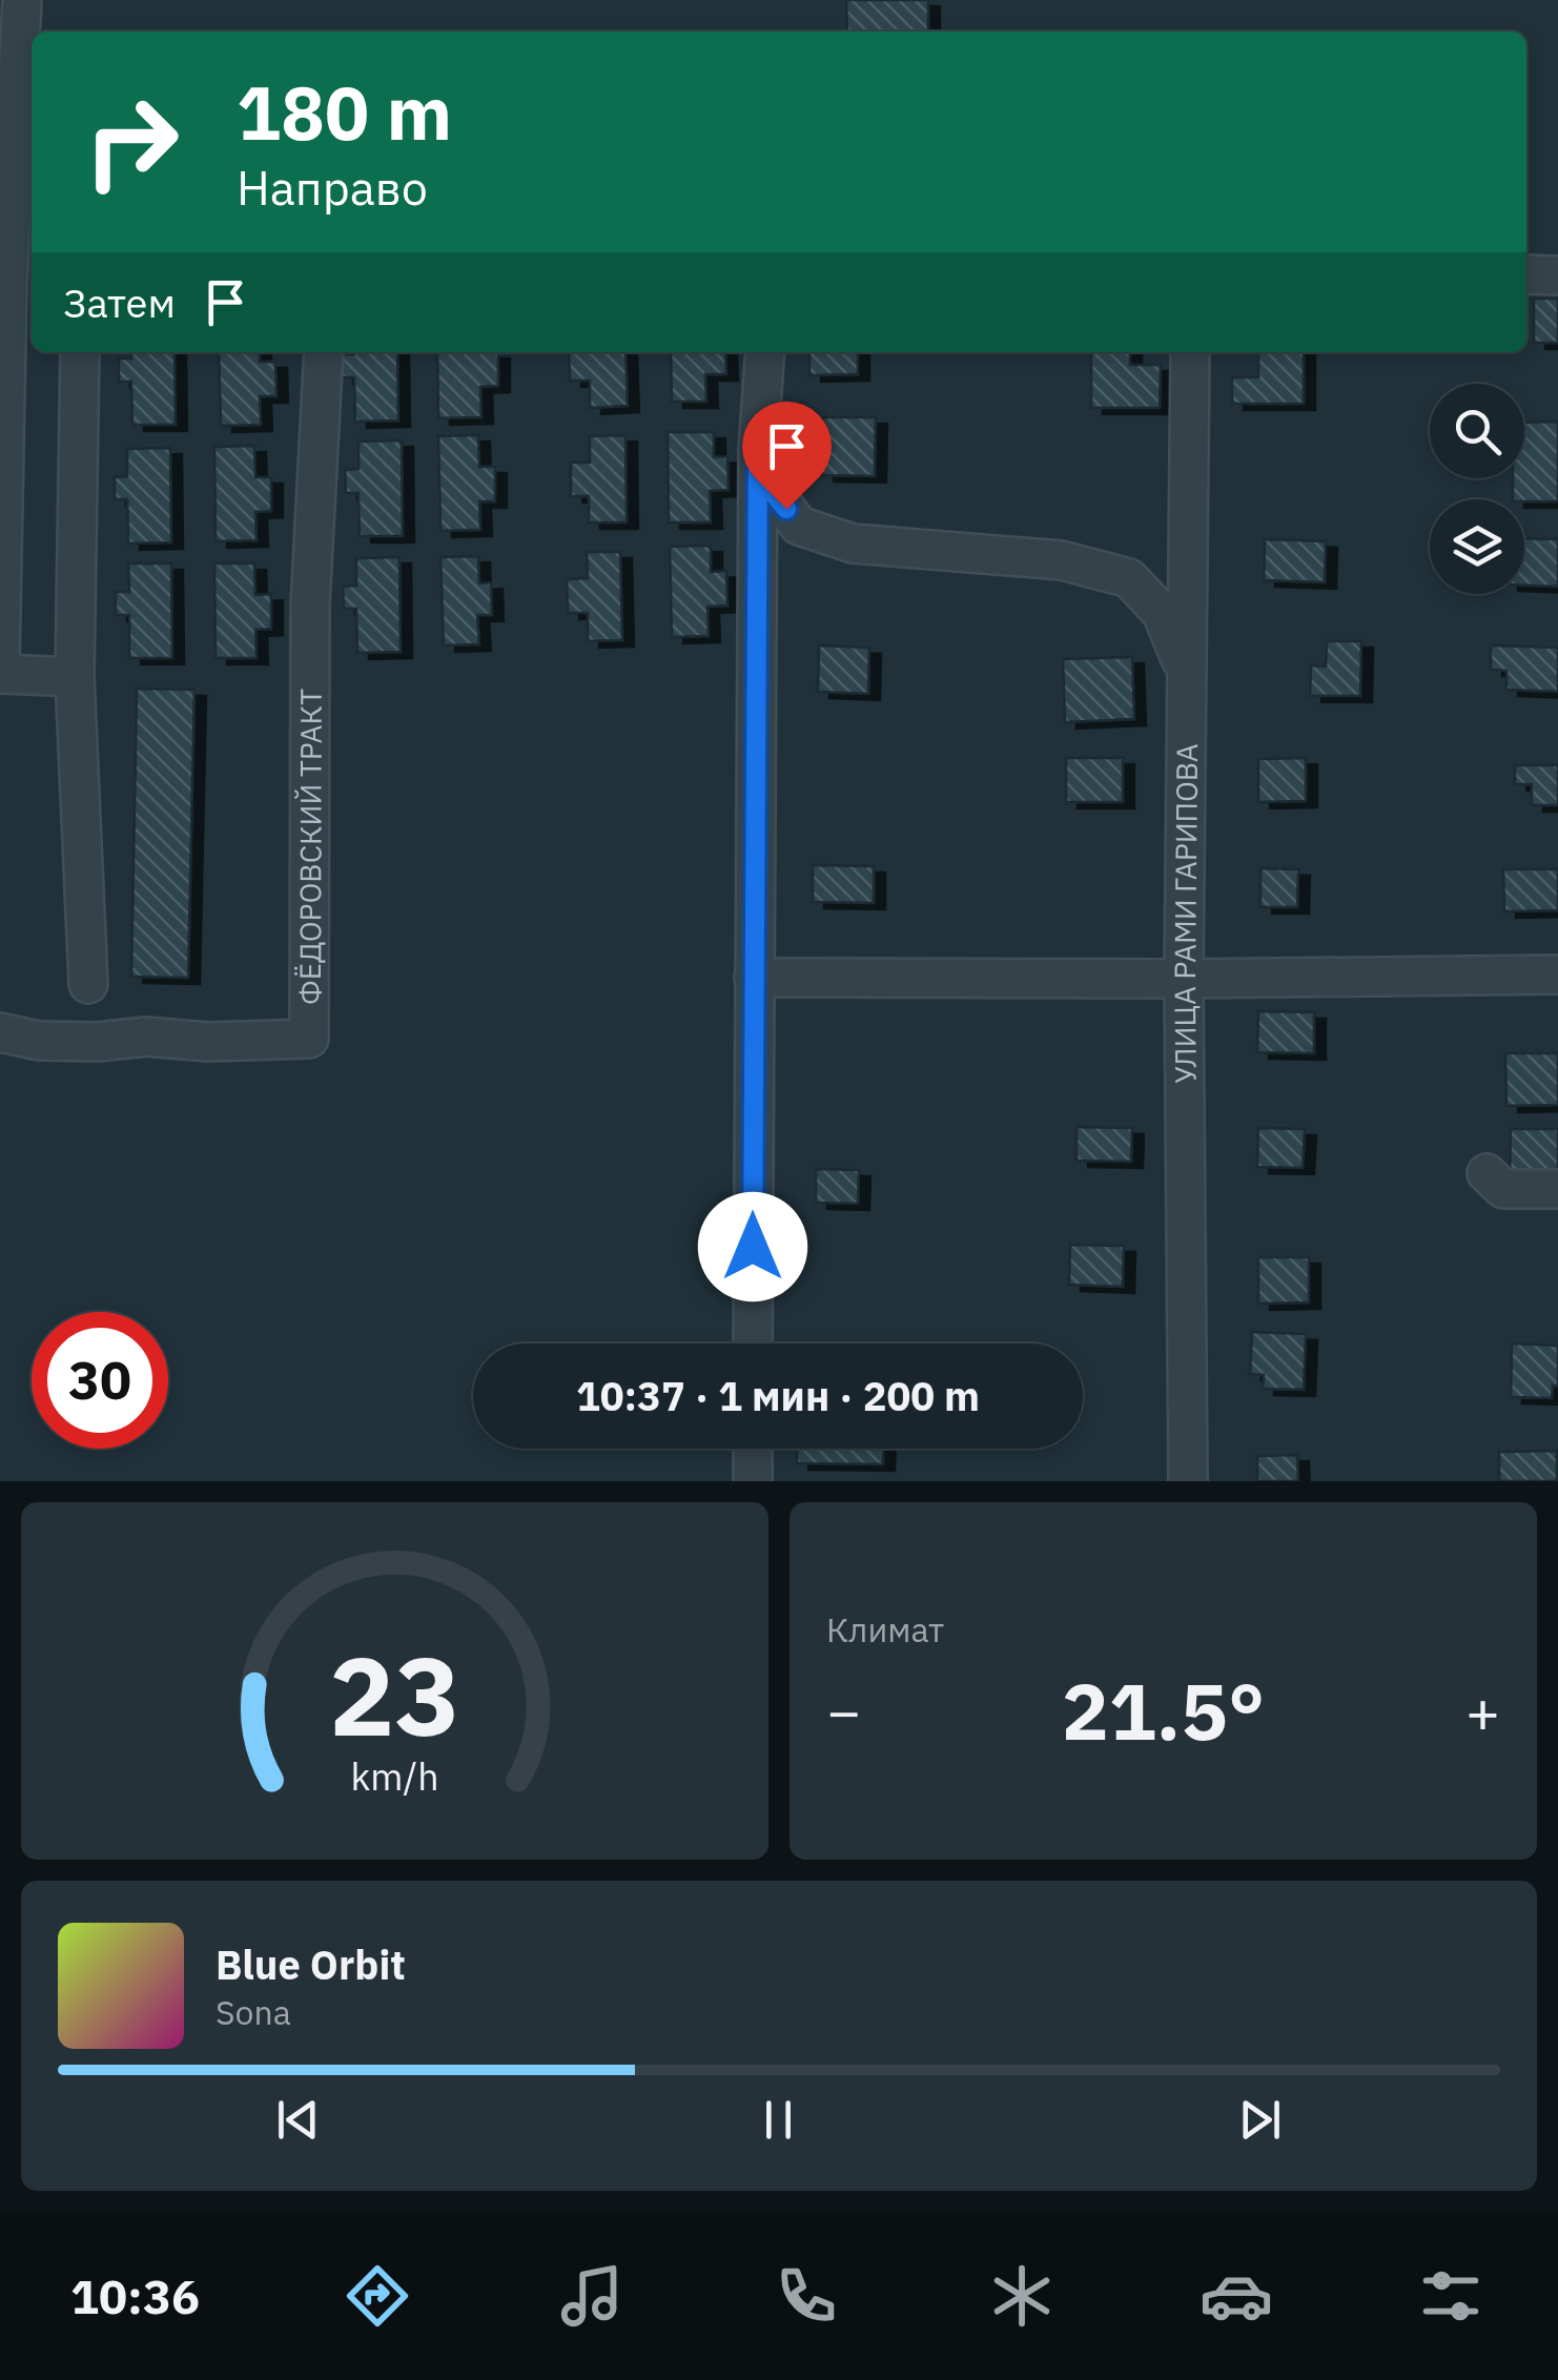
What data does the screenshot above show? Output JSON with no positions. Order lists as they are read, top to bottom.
{
  "streets": {
    "street": ["ФЁДОРОВСКИЙ ТРАКТ", "УЛИЦА РАМИ ГАРИПОВА"]
  },
  "page": {
    "turn": ["180 m", "Направо"],
    "then": "Затем",
    "limit": "30",
    "trip": "10:37 · 1 мин · 200 m",
    "tile": "Климат",
    "heat": ["−", "21.5°", "+"],
    "song": ["Blue Orbit", "Sona"],
    "tabs": "10:36",
    "gauge": ["23", "km/h"]
  }
}
